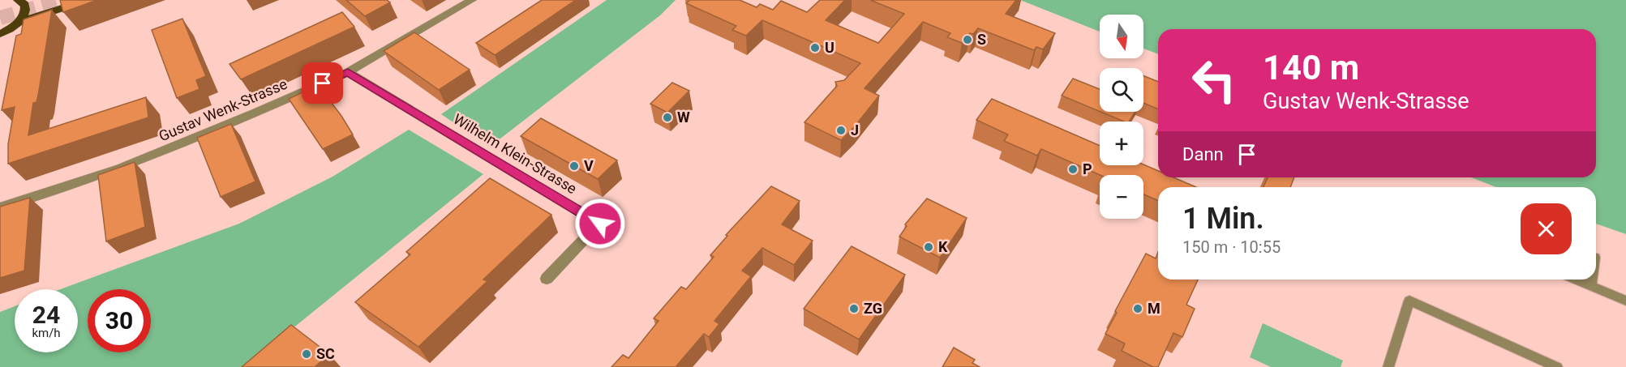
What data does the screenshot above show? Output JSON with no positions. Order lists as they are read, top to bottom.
{
  "streets": {
    "street": ["Gustav Wenk-Strasse", "Wilhelm Klein-Strasse"]
  },
  "crossings": [
    ["Gustav Wenk-Strasse", "Wilhelm Klein-Strasse"]
  ],
  "places": [
    "S",
    "U",
    "W",
    "J",
    "V",
    "P",
    "K",
    "ZG",
    "M",
    "SC"
  ],
  "north": "bottom",
  "page": {
    "map_buttons": ["+", "−"],
    "turn": ["140 m", "Gustav Wenk-Strasse"],
    "then": "Dann",
    "heading": ["1 Min.", "150 m · 10:55"],
    "speed": "24 km/h",
    "limit": "30"
  }
}
